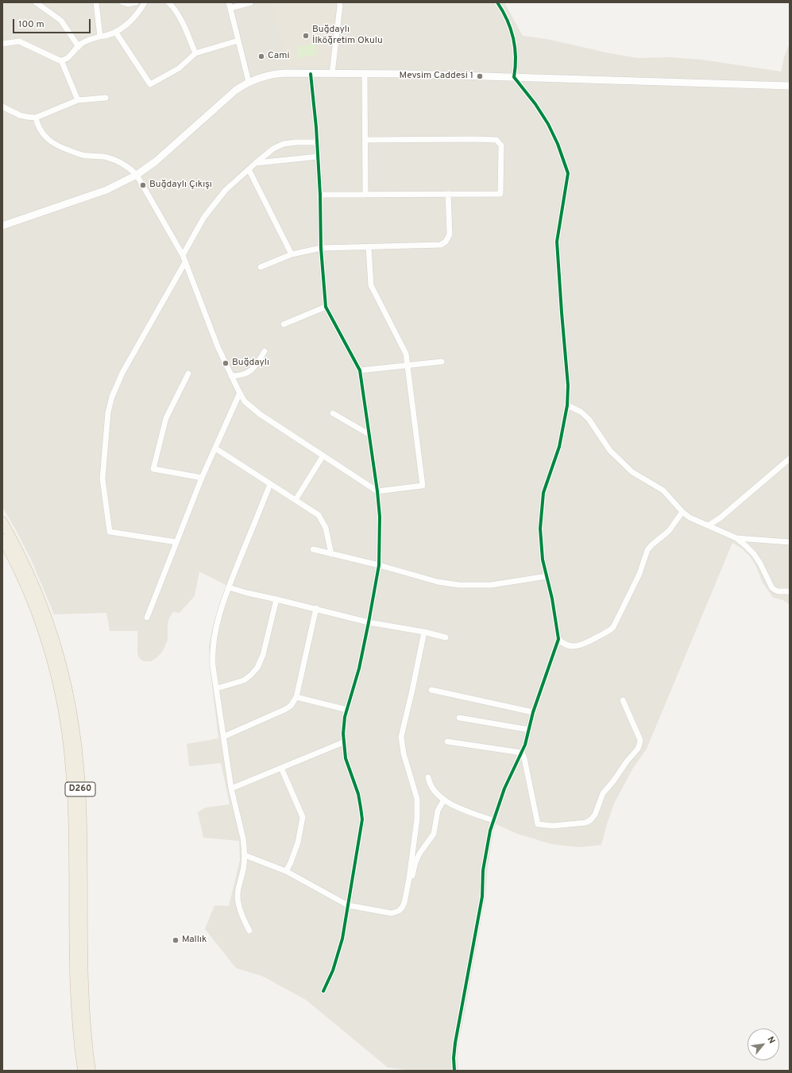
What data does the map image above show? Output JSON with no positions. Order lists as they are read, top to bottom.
{
  "streets": {
    "highway": ["D260"]
  },
  "places": [
    "Buğdaylı İlköğretim Okulu",
    "Cami",
    "Mevsim Caddesi 1",
    "Buğdaylı Çıkışı",
    "Buğdaylı",
    "Mallık"
  ],
  "scale_bar": "100 m",
  "north": "top right"
}
